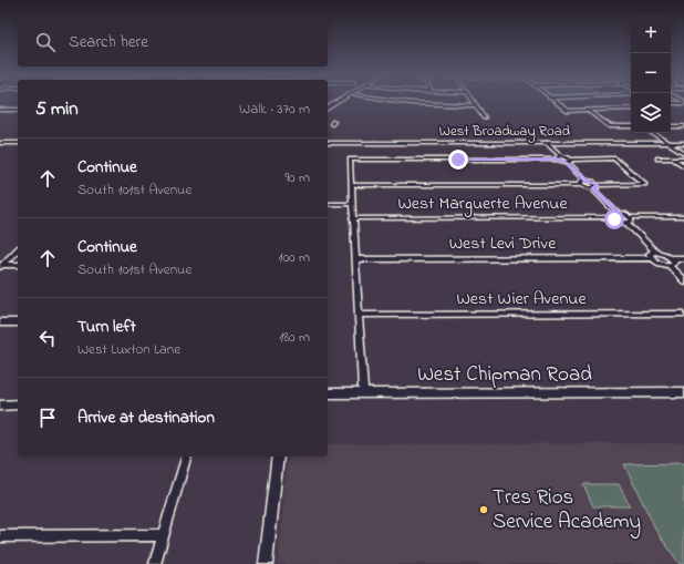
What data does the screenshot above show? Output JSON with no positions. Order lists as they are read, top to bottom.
{
  "streets": {
    "main road": ["West Broadway Road"],
    "street": [
      "West Marguerte Avenue",
      "West Levi Drive",
      "West Wier Avenue",
      "West Chipman Road"
    ]
  },
  "places": ["Tres Rios Service Academy"],
  "page": {
    "map_buttons": ["+", "−"],
    "search": "Search here",
    "heading": ["5 min", "Walk · 370 m"],
    "list": [
      ["Continue", "South 101st Avenue", "90 m"],
      ["Continue", "South 101st Avenue", "100 m"],
      ["Turn left", "West Luxton Lane", "180 m"],
      "Arrive at destination"
    ]
  }
}
